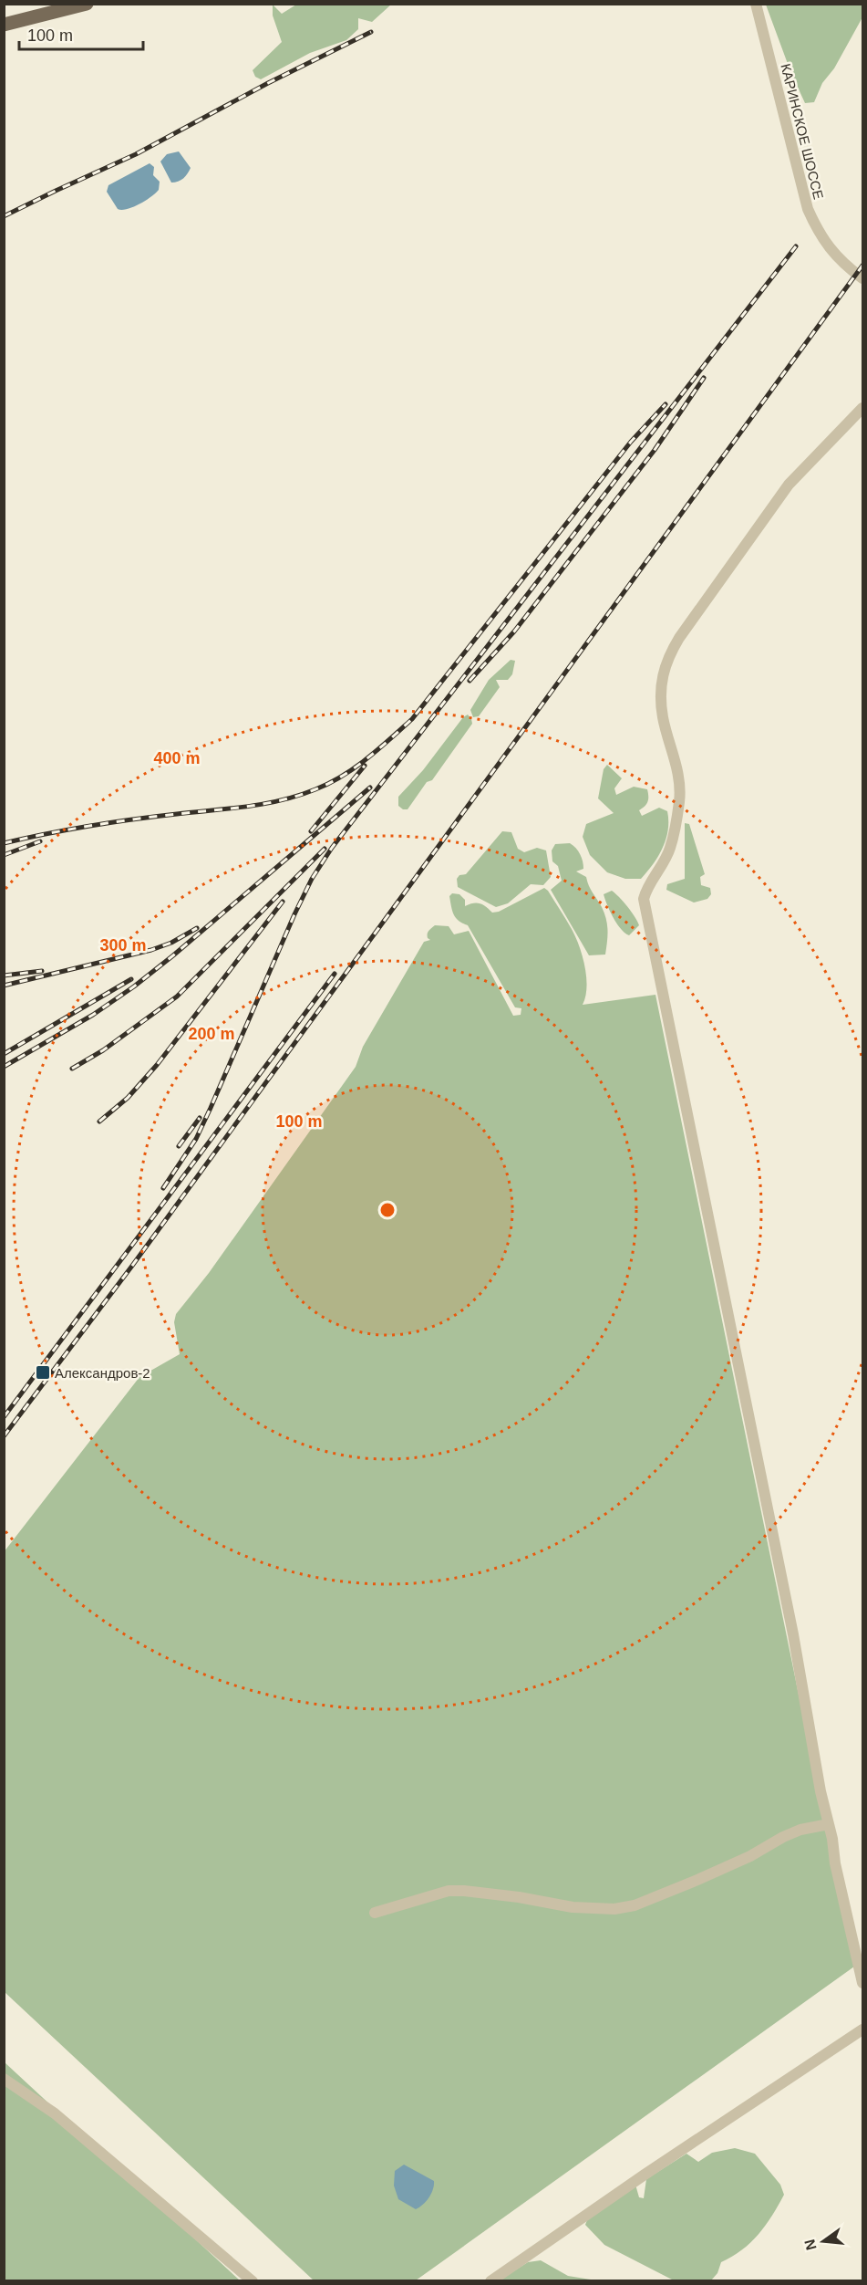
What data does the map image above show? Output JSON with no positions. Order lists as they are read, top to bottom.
{
  "streets": {
    "street": ["КАРИНСКОЕ ШОССЕ"]
  },
  "places": {
    "transit": ["Александров-2"]
  },
  "scale_bar": "100 m",
  "north": "left",
  "rings": [
    "400 m",
    "300 m",
    "200 m",
    "100 m"
  ]
}
